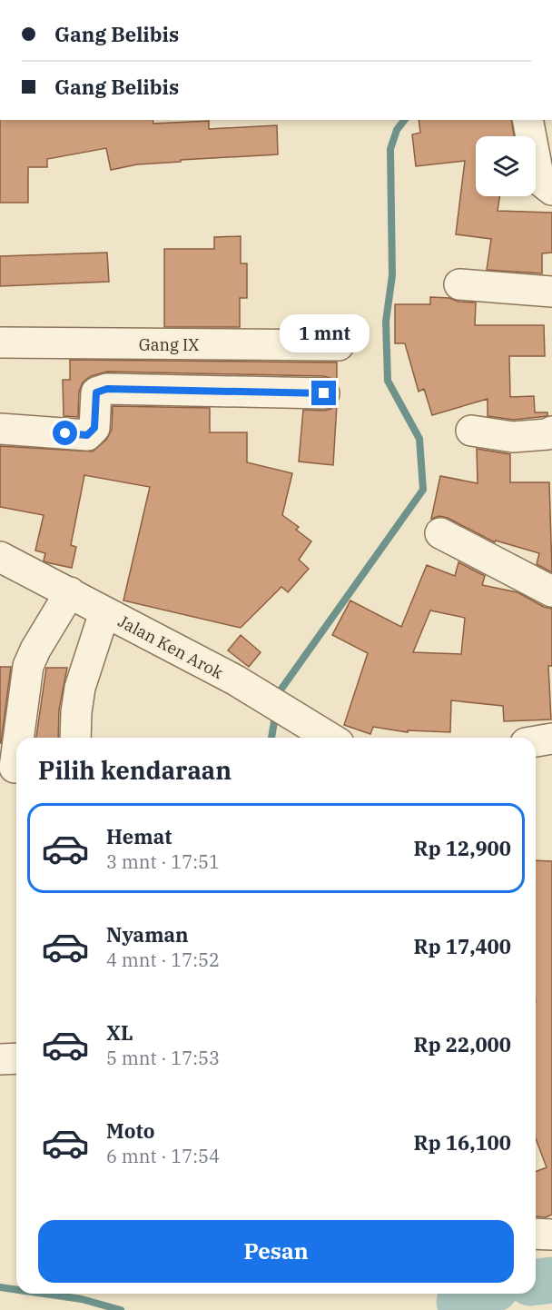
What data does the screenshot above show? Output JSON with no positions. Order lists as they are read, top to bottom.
{
  "streets": {
    "street": ["Gang IX", "Jalan Ken Arok"]
  },
  "page": {
    "banner": ["Gang Belibis", "Gang Belibis"],
    "bubble": "1 mnt",
    "heading": "Pilih kendaraan",
    "list": [
      {
        "name": "Hemat",
        "note": "3 mnt · 17:51",
        "value": "Rp 12,900"
      },
      {
        "name": "Nyaman",
        "note": "4 mnt · 17:52",
        "value": "Rp 17,400"
      },
      {
        "name": "XL",
        "note": "5 mnt · 17:53",
        "value": "Rp 22,000"
      },
      {
        "name": "Moto",
        "note": "6 mnt · 17:54",
        "value": "Rp 16,100"
      }
    ],
    "buttons": "Pesan"
  }
}
